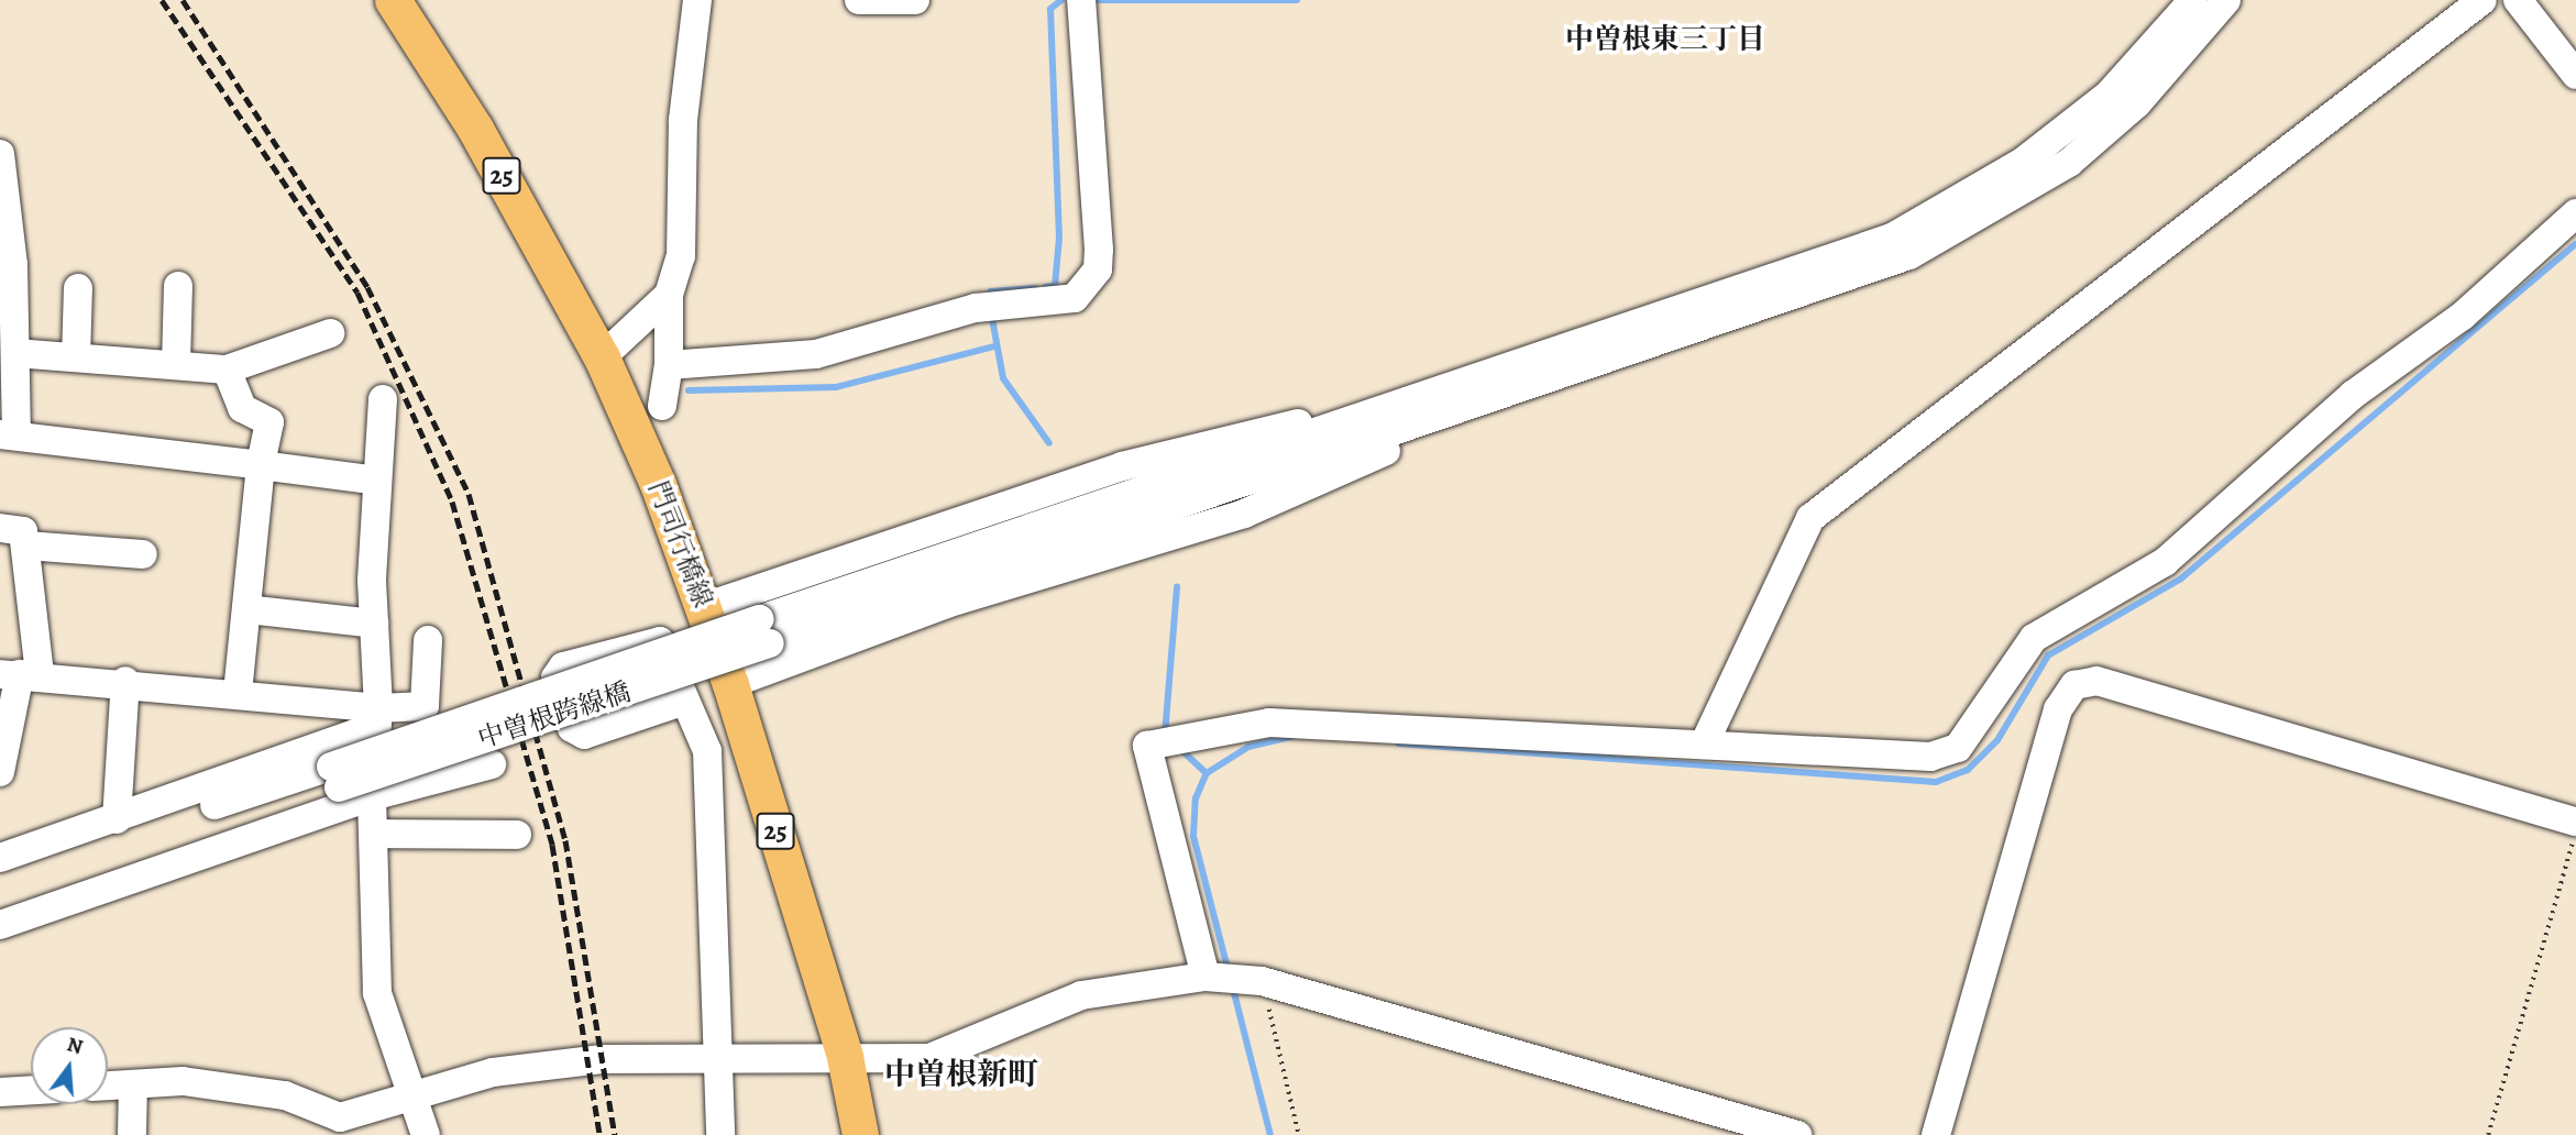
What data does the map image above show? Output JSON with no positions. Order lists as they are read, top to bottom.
{
  "streets": {
    "main road": ["25", "門司行橋線"],
    "street": ["中曽根跨線橋"]
  },
  "districts": ["中曽根東三丁目", "中曽根新町"],
  "north": "top"
}
